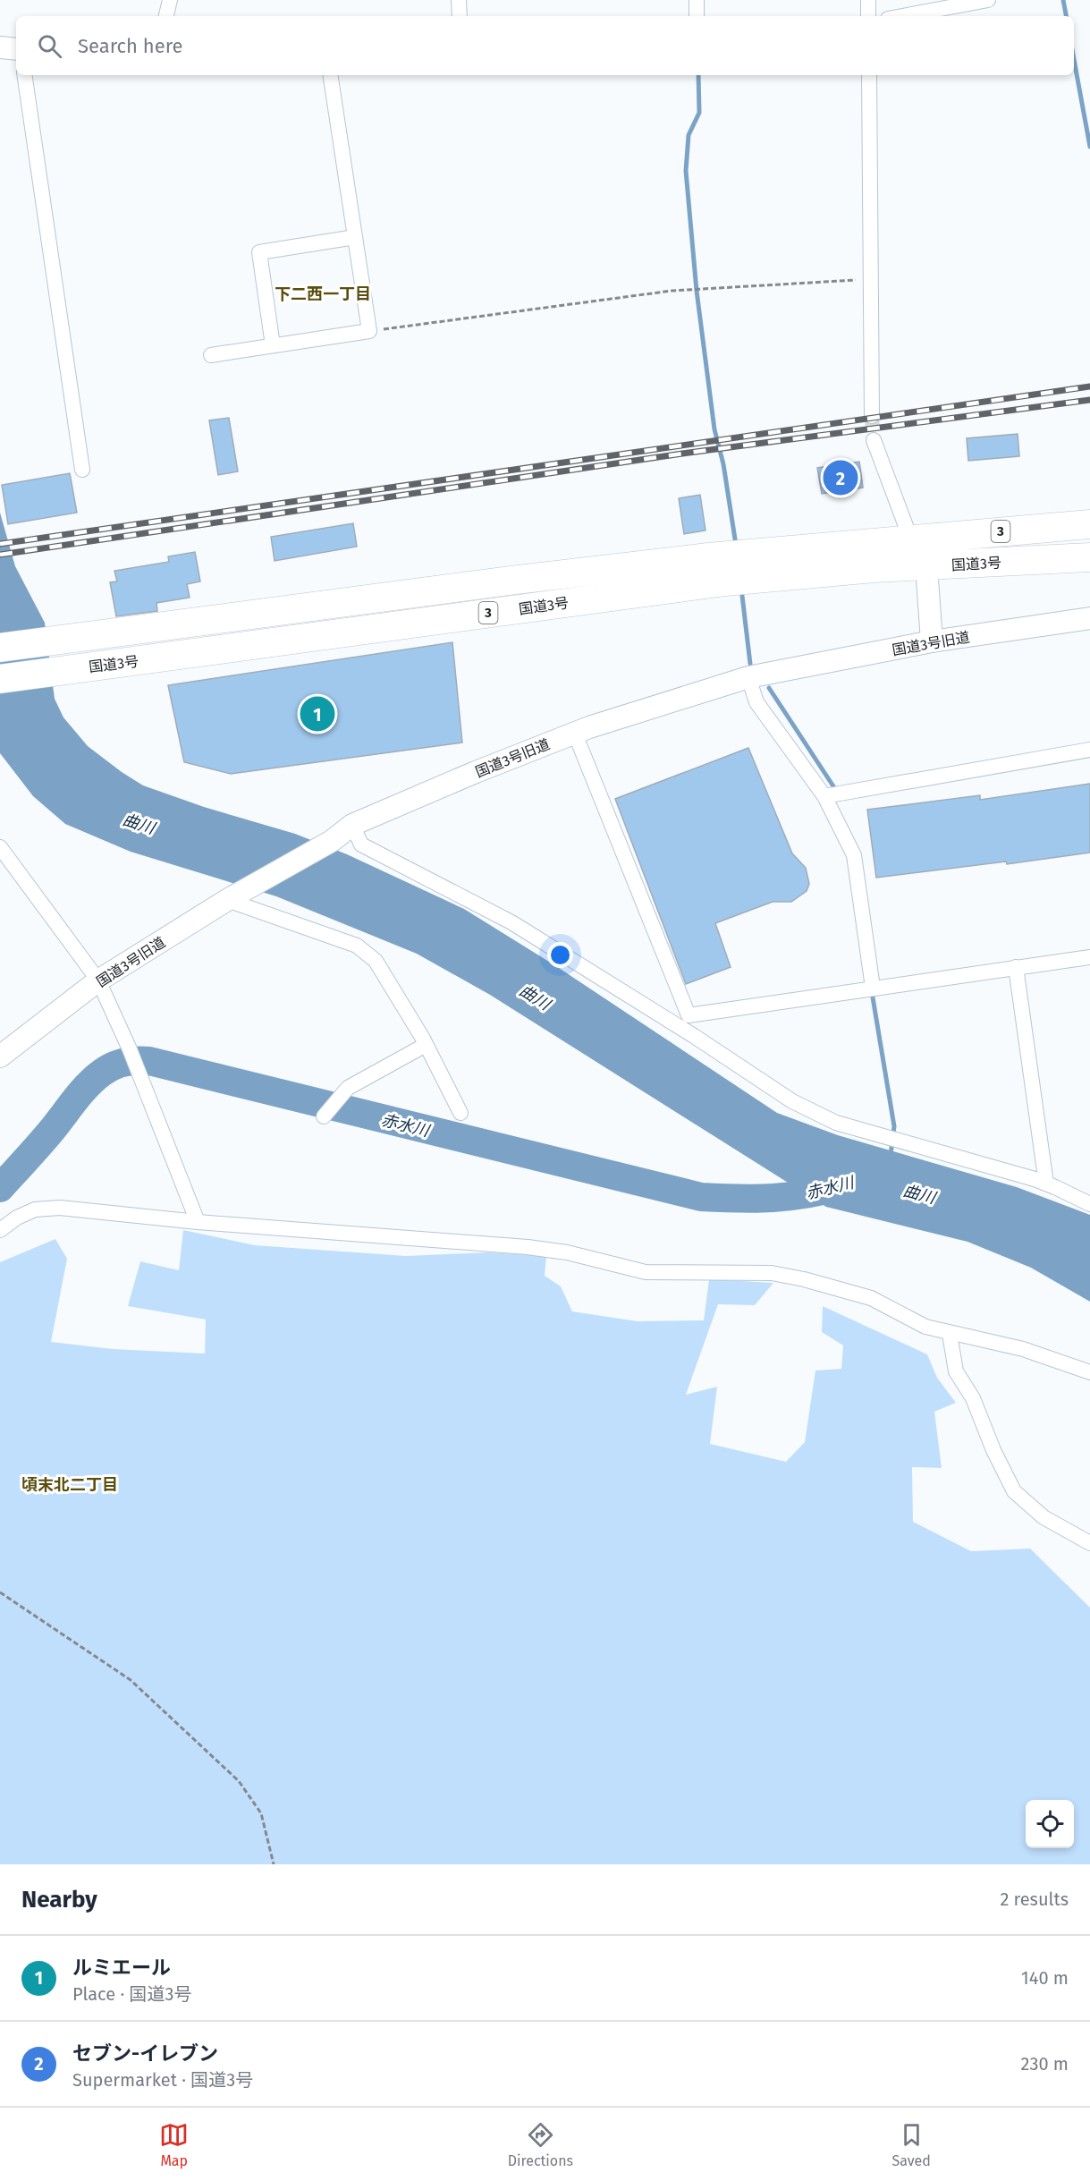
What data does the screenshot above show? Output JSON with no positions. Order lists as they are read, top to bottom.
{
  "streets": {
    "highway": ["3", "国道3号"],
    "street": ["国道3号旧道"]
  },
  "districts": ["下二西一丁目", "頃末北二丁目"],
  "water": ["曲川", "赤水川"],
  "page": {
    "search": "Search here",
    "pins": ["2", "1"],
    "heading": ["Nearby", "2 results"],
    "list": [
      {
        "mark": "1",
        "name": "ルミエール",
        "note": "Place · 国道3号",
        "value": "140 m"
      },
      {
        "mark": "2",
        "name": "セブン-イレブン",
        "note": "Supermarket · 国道3号",
        "value": "230 m"
      }
    ],
    "nav": ["Map", "Directions", "Saved"]
  }
}
